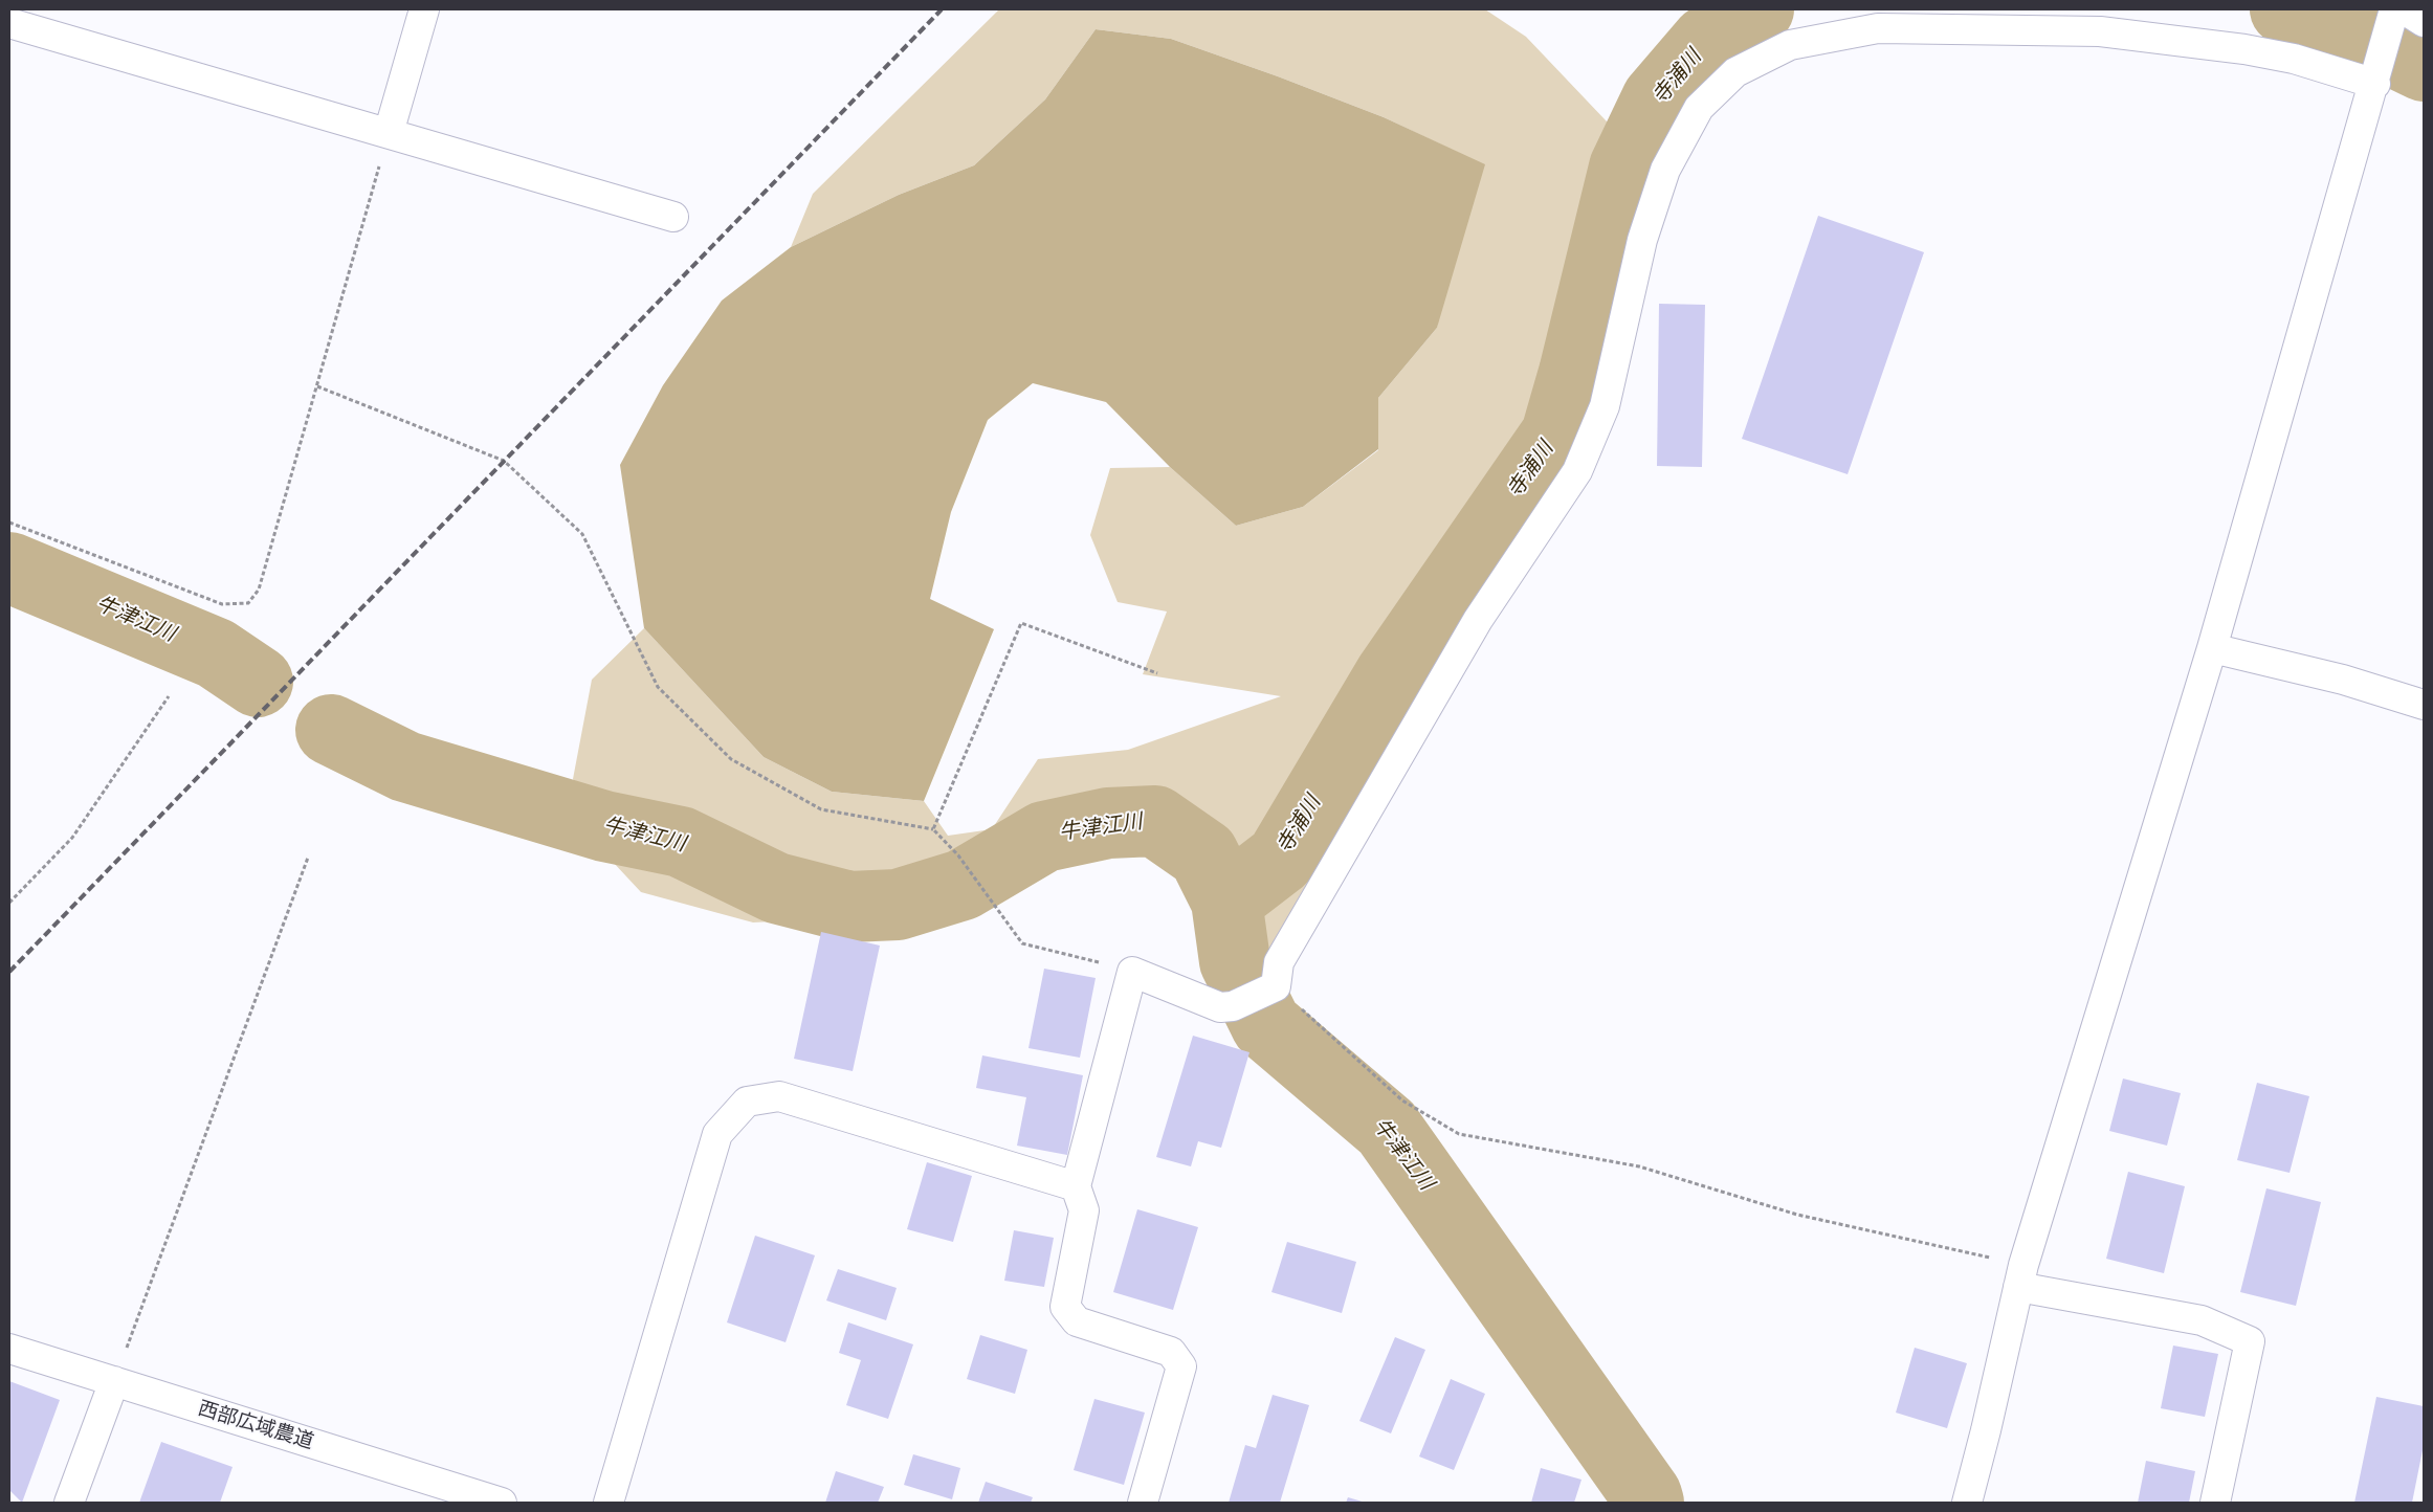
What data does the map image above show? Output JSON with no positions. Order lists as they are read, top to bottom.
{
  "streets": {
    "street": ["西部広域農道"]
  },
  "water": ["寺浦川", "牛津江川"]
}
